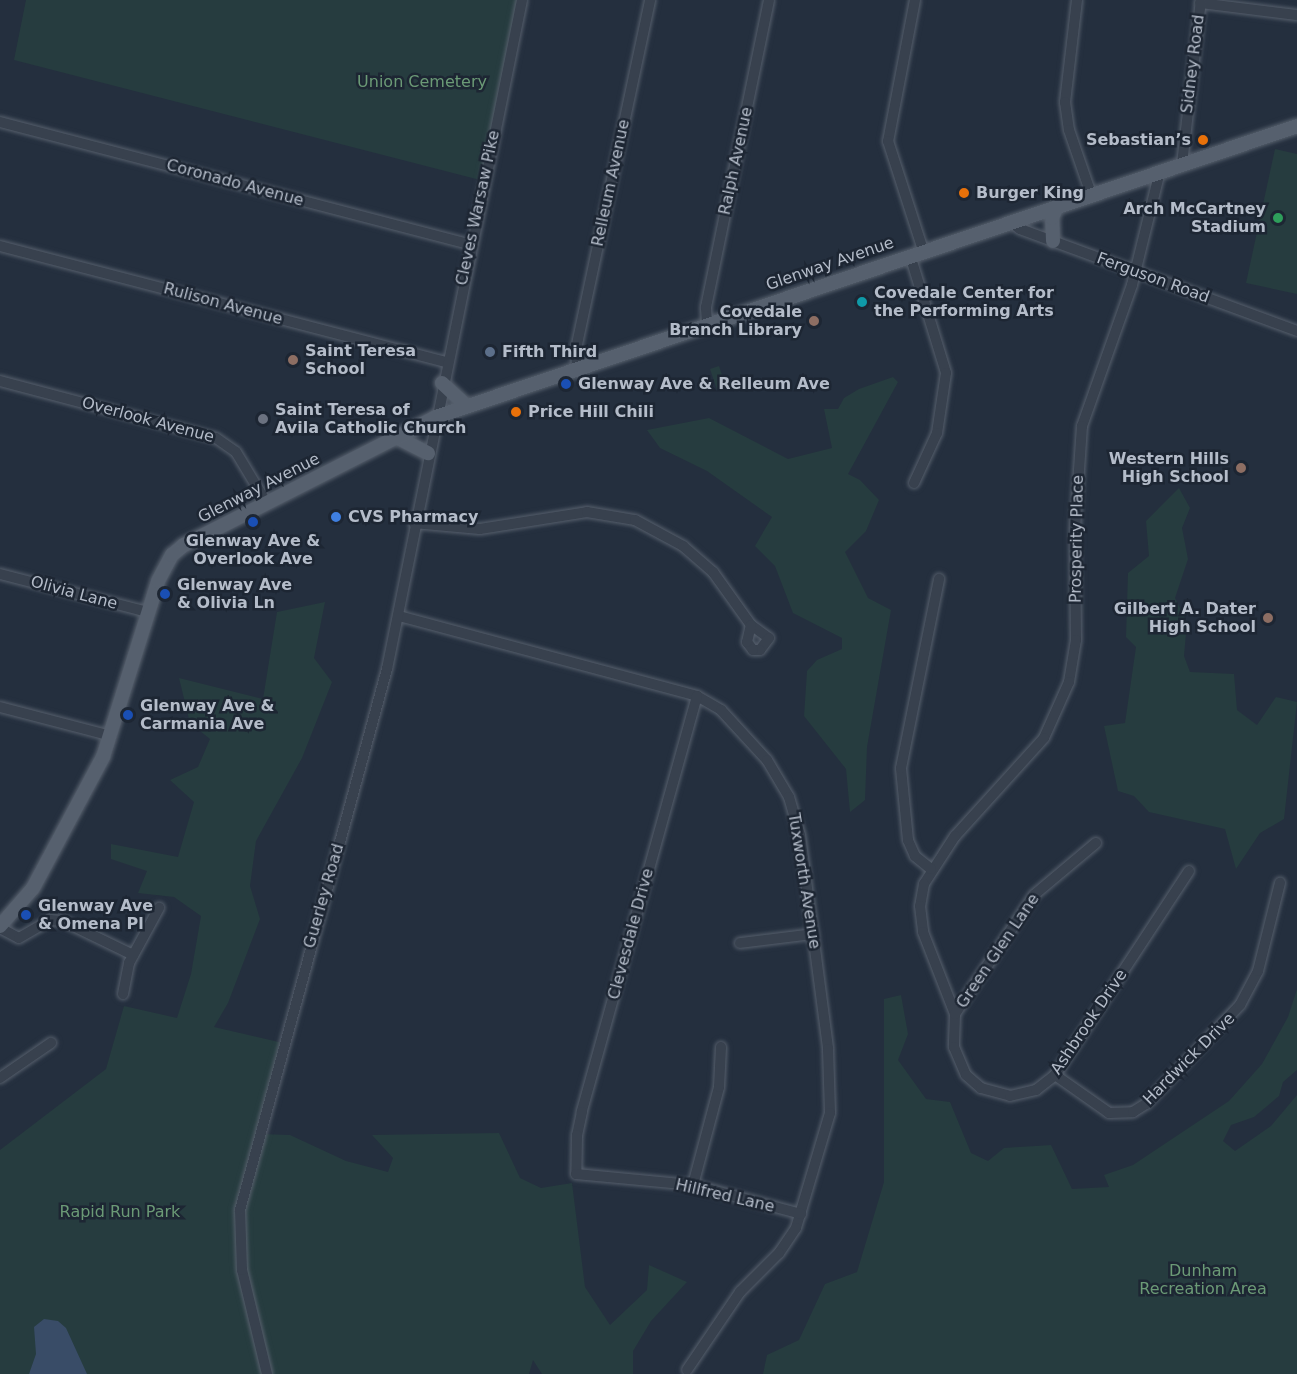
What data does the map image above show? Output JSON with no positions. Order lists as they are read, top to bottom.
{
  "streets": {
    "main road": ["Glenway Avenue"],
    "street": [
      "Sidney Road",
      "Ralph Avenue",
      "Coronado Avenue",
      "Relleum Avenue",
      "Cleves Warsaw Pike",
      "Ferguson Road",
      "Rulison Avenue",
      "Overlook Avenue",
      "Prosperity Place",
      "Olivia Lane",
      "Tuxworth Avenue",
      "Guerley Road",
      "Clevesdale Drive",
      "Green Glen Lane",
      "Ashbrook Drive",
      "Hardwick Drive",
      "Hillfred Lane"
    ]
  },
  "crossings": [
    ["Sidney Road", "Glenway Avenue"],
    ["Ralph Avenue", "Glenway Avenue"],
    ["Coronado Avenue", "Cleves Warsaw Pike"],
    ["Relleum Avenue", "Glenway Avenue"],
    ["Cleves Warsaw Pike", "Glenway Avenue"],
    ["Cleves Warsaw Pike", "Rulison Avenue"],
    ["Cleves Warsaw Pike", "Guerley Road"],
    ["Glenway Avenue", "Ferguson Road"],
    ["Glenway Avenue", "Overlook Avenue"],
    ["Glenway Avenue", "Prosperity Place"],
    ["Glenway Avenue", "Olivia Lane"],
    ["Glenway Avenue", "Guerley Road"],
    ["Ferguson Road", "Prosperity Place"],
    ["Prosperity Place", "Ashbrook Drive"],
    ["Tuxworth Avenue", "Guerley Road"],
    ["Tuxworth Avenue", "Clevesdale Drive"],
    ["Tuxworth Avenue", "Hillfred Lane"],
    ["Clevesdale Drive", "Hillfred Lane"],
    ["Green Glen Lane", "Ashbrook Drive"],
    ["Ashbrook Drive", "Hardwick Drive"]
  ],
  "parks": ["Union Cemetery", "Rapid Run Park", "Dunham Recreation Area"],
  "places": [
    "Sebastian’s",
    "Burger King",
    "Arch McCartney Stadium",
    "Covedale Center for the Performing Arts",
    "Covedale Branch Library",
    "Fifth Third",
    "Saint Teresa School",
    "Glenway Ave & Relleum Ave",
    "Price Hill Chili",
    "Saint Teresa of Avila Catholic Church",
    "Western Hills High School",
    "CVS Pharmacy",
    "Glenway Ave & Overlook Ave",
    "Glenway Ave & Olivia Ln",
    "Gilbert A. Dater High School",
    "Glenway Ave & Carmania Ave",
    "Glenway Ave & Omena Pl"
  ]
}
